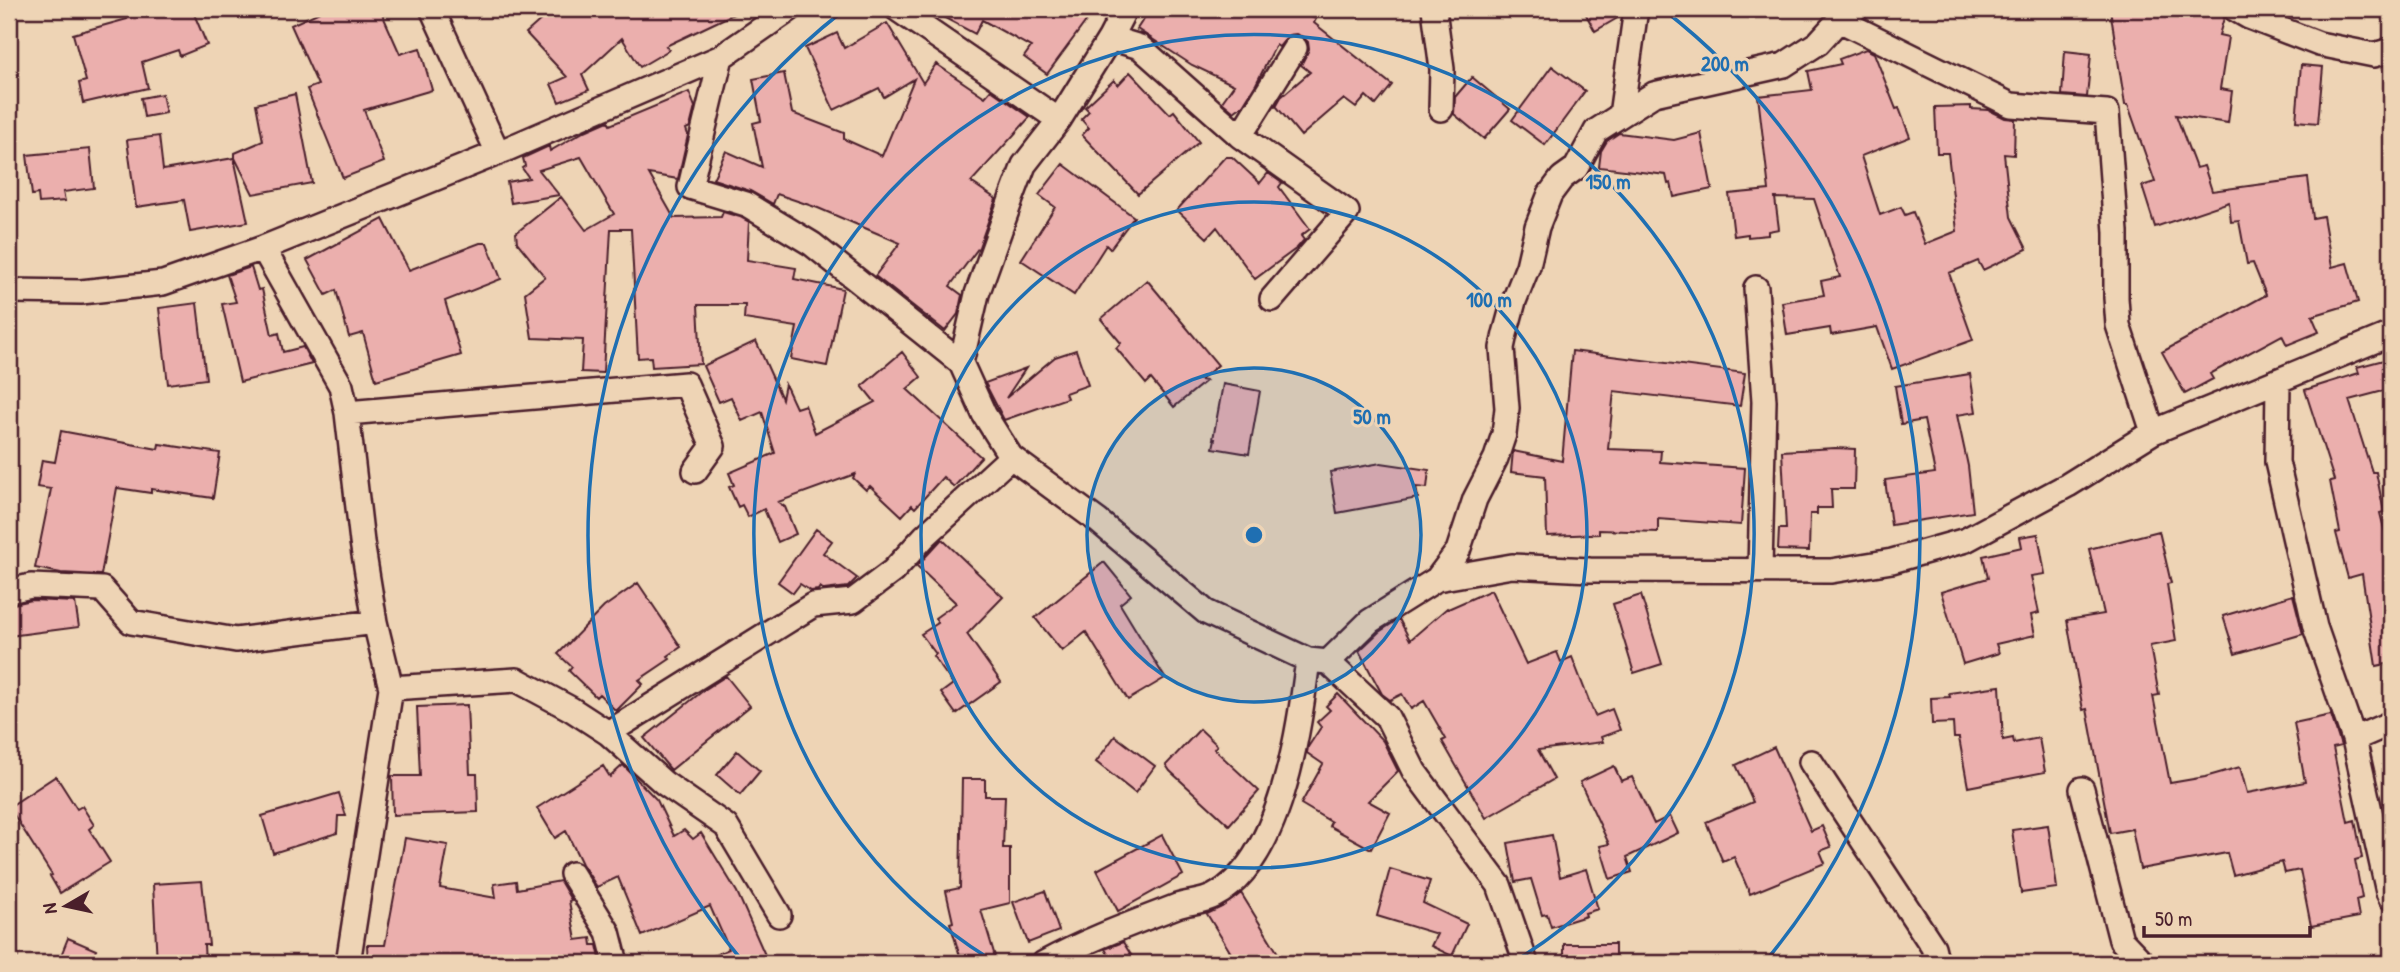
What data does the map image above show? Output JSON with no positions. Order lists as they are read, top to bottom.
{
  "scale_bar": "50 m",
  "north": "left",
  "rings": [
    "200 m",
    "150 m",
    "100 m",
    "50 m"
  ]
}
